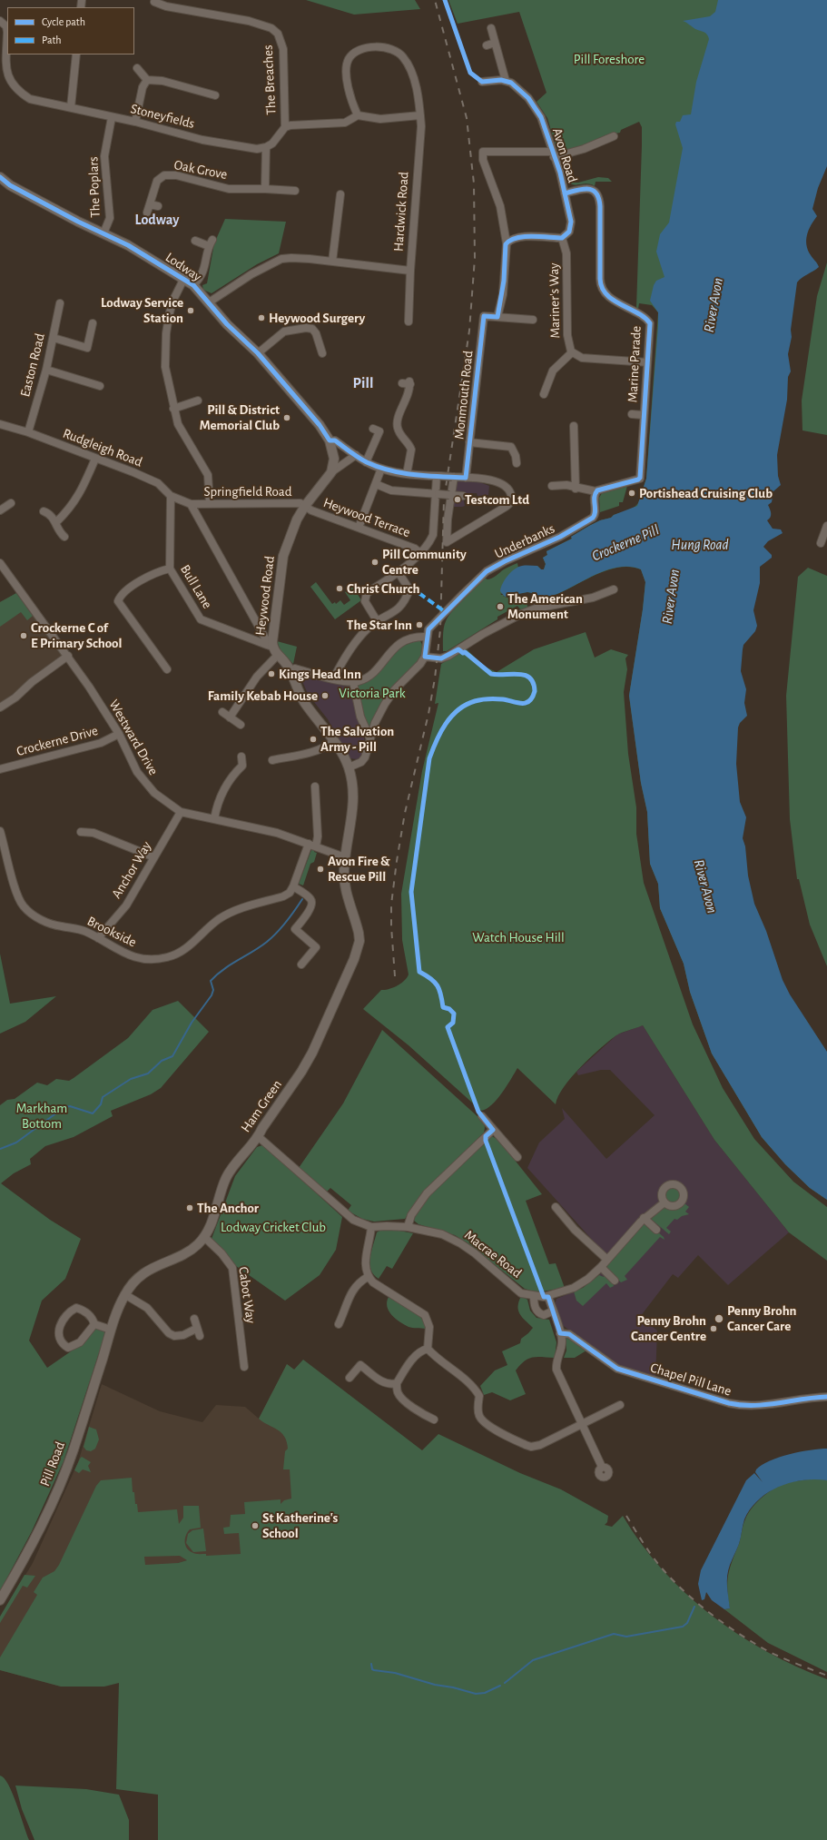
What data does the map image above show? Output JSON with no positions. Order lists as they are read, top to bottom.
{
  "streets": {
    "street": [
      "The Breaches",
      "Stoneyfields",
      "Avon Road",
      "Oak Grove",
      "The Poplars",
      "Hardwick Road",
      "Lodway",
      "Mariner's Way",
      "Marine Parade",
      "Easton Road",
      "Monmouth Road",
      "Rudgleigh Road",
      "Springfield Road",
      "Heywood Terrace",
      "Underbanks",
      "Bull Lane",
      "Heywood Road",
      "Westward Drive",
      "Crockerne Drive",
      "Anchor Way",
      "Brookside",
      "Ham Green",
      "Macrae Road",
      "Cabot Way",
      "Chapel Pill Lane",
      "Pill Road"
    ]
  },
  "crossings": [
    ["Stoneyfields", "The Poplars"],
    ["Avon Road", "Mariner's Way"],
    ["Avon Road", "Marine Parade"],
    ["The Poplars", "Lodway"],
    ["Hardwick Road", "Lodway"],
    ["Mariner's Way", "Marine Parade"],
    ["Marine Parade", "Underbanks"],
    ["Easton Road", "Rudgleigh Road"],
    ["Rudgleigh Road", "Springfield Road"],
    ["Rudgleigh Road", "Bull Lane"],
    ["Springfield Road", "Heywood Terrace"],
    ["Springfield Road", "Heywood Road"],
    ["Heywood Terrace", "Heywood Road"],
    ["Bull Lane", "Heywood Road"],
    ["Westward Drive", "Crockerne Drive"],
    ["Westward Drive", "Anchor Way"],
    ["Westward Drive", "Ham Green"],
    ["Anchor Way", "Brookside"],
    ["Ham Green", "Macrae Road"],
    ["Ham Green", "Cabot Way"]
  ],
  "districts": ["Lodway", "Pill"],
  "water": ["River Avon", "Crockerne Pill", "Hung Road"],
  "parks": [
    "Pill Foreshore",
    "Victoria Park",
    "Watch House Hill",
    "Markham Bottom",
    "Lodway Cricket Club"
  ],
  "places": [
    "Lodway Service Station",
    "Heywood Surgery",
    "Pill & District Memorial Club",
    "Portishead Cruising Club",
    "Testcom Ltd",
    "Pill Community Centre",
    "Christ Church",
    "The American Monument",
    "The Star Inn",
    "Crockerne C of E Primary School",
    "Kings Head Inn",
    "Family Kebab House",
    "The Salvation Army - Pill",
    "Avon Fire & Rescue Pill",
    "The Anchor",
    "Penny Brohn Cancer Care",
    "Penny Brohn Cancer Centre",
    "St Katherine's School"
  ],
  "legend": ["Cycle path", "Path"]
}
